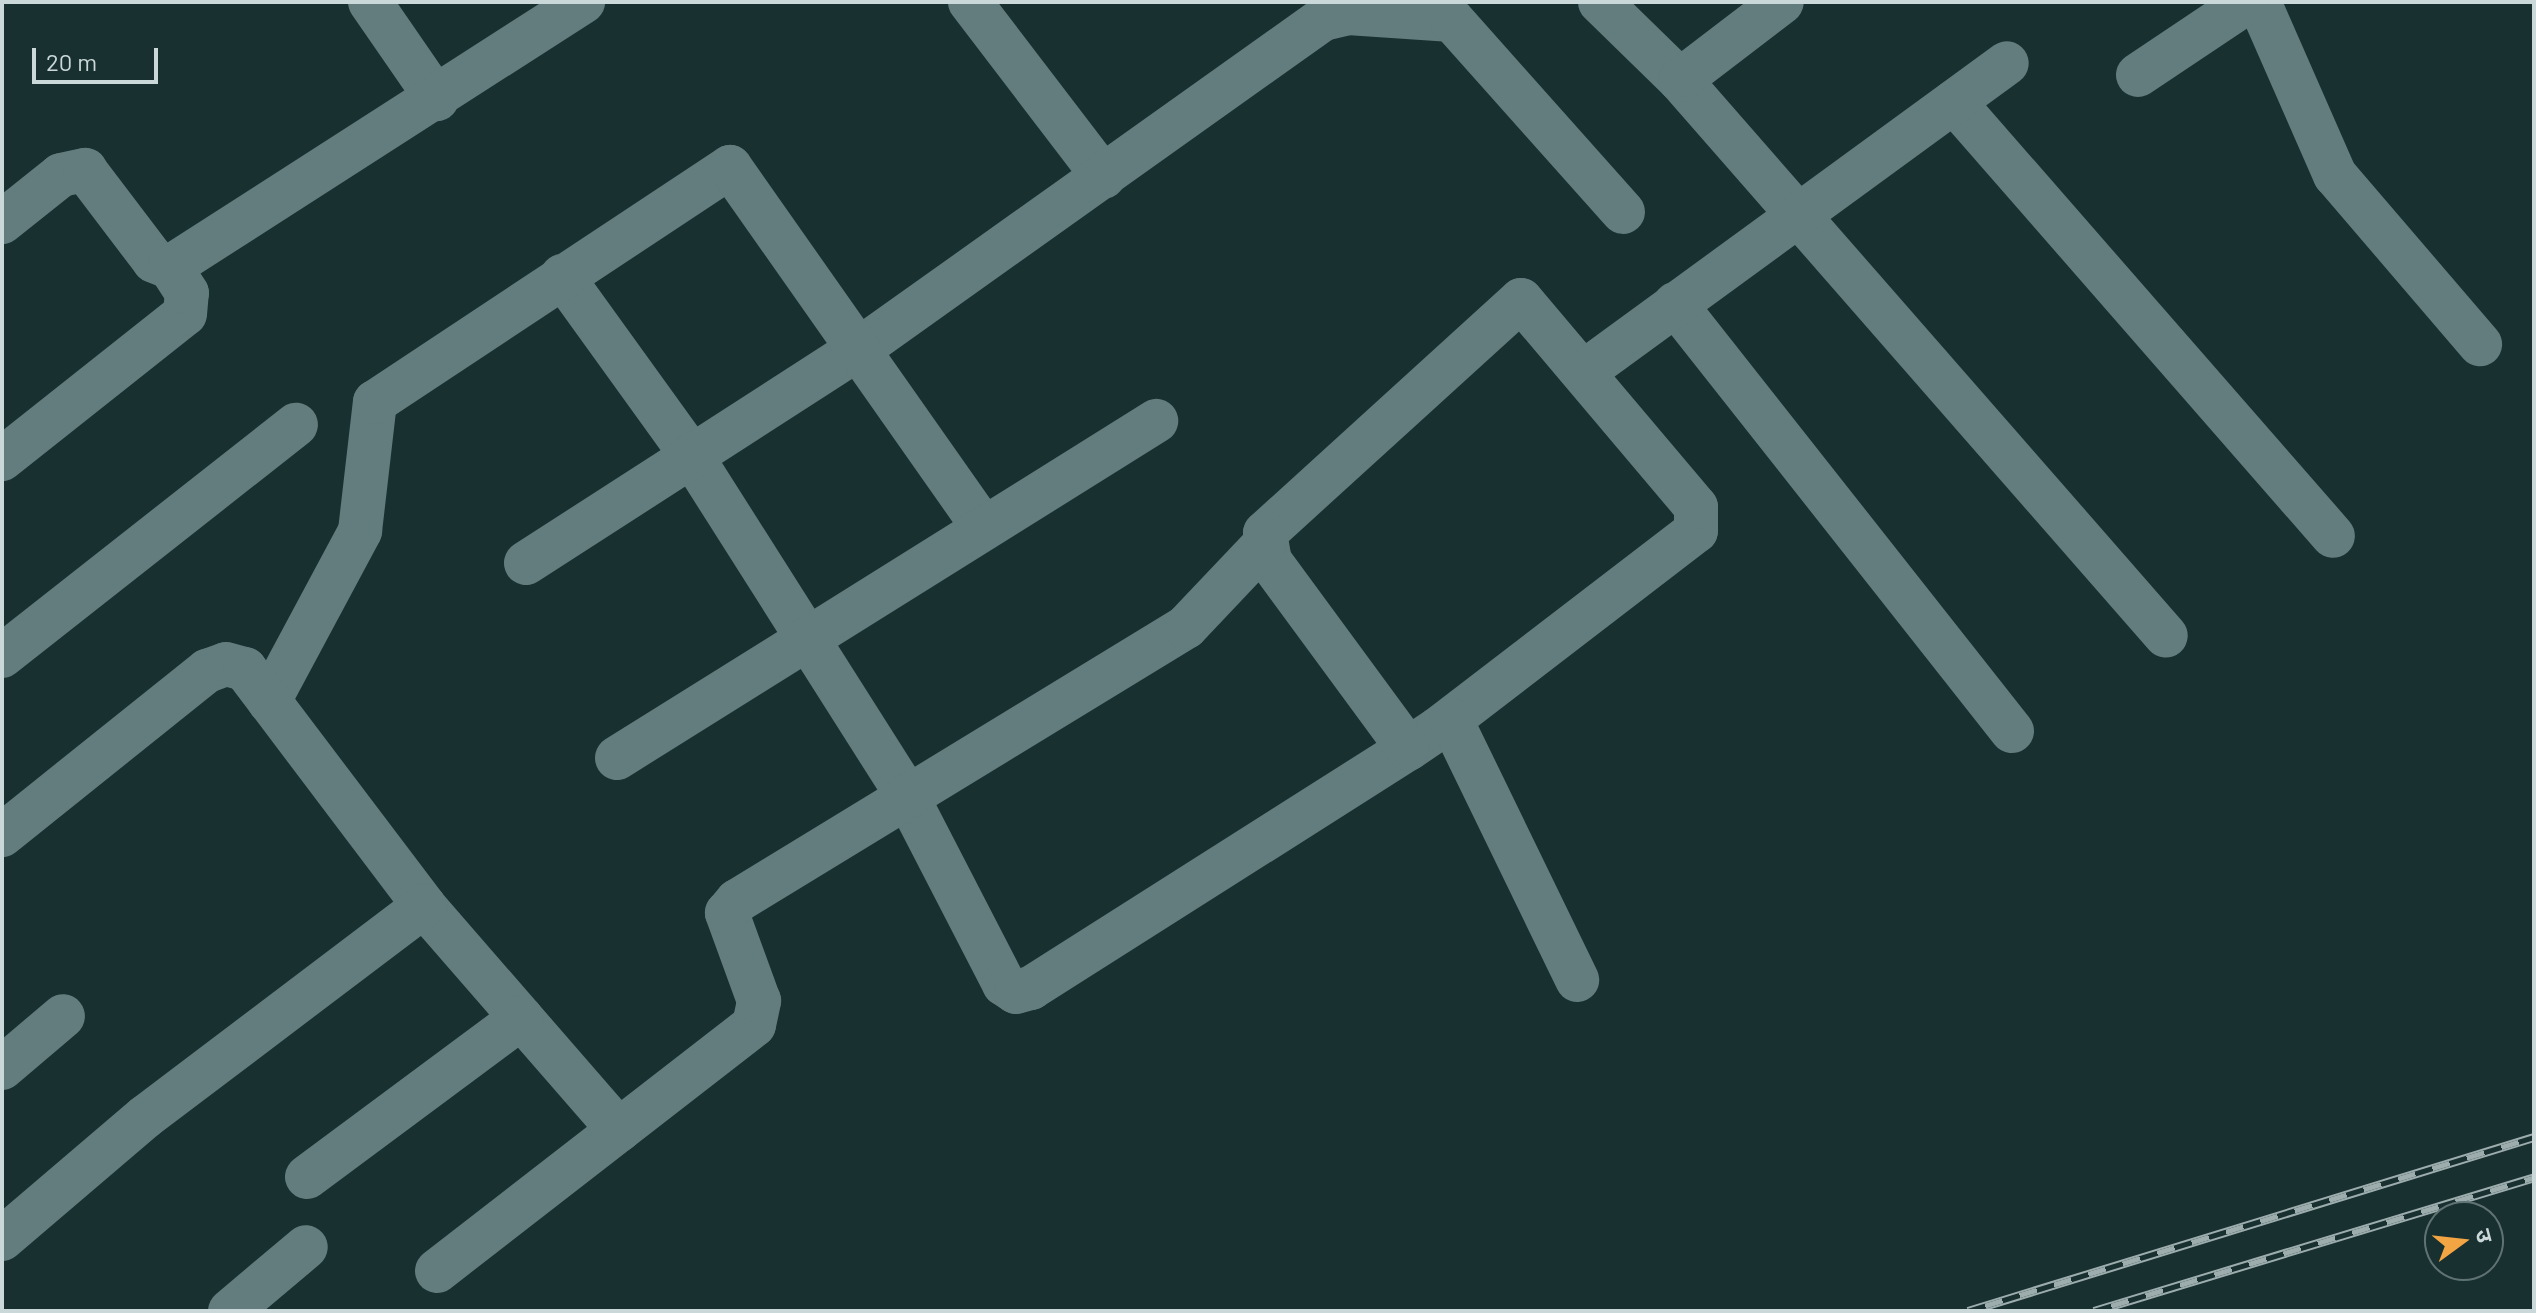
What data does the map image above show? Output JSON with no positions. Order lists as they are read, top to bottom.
{
  "scale_bar": "20 m",
  "north": "right"
}
